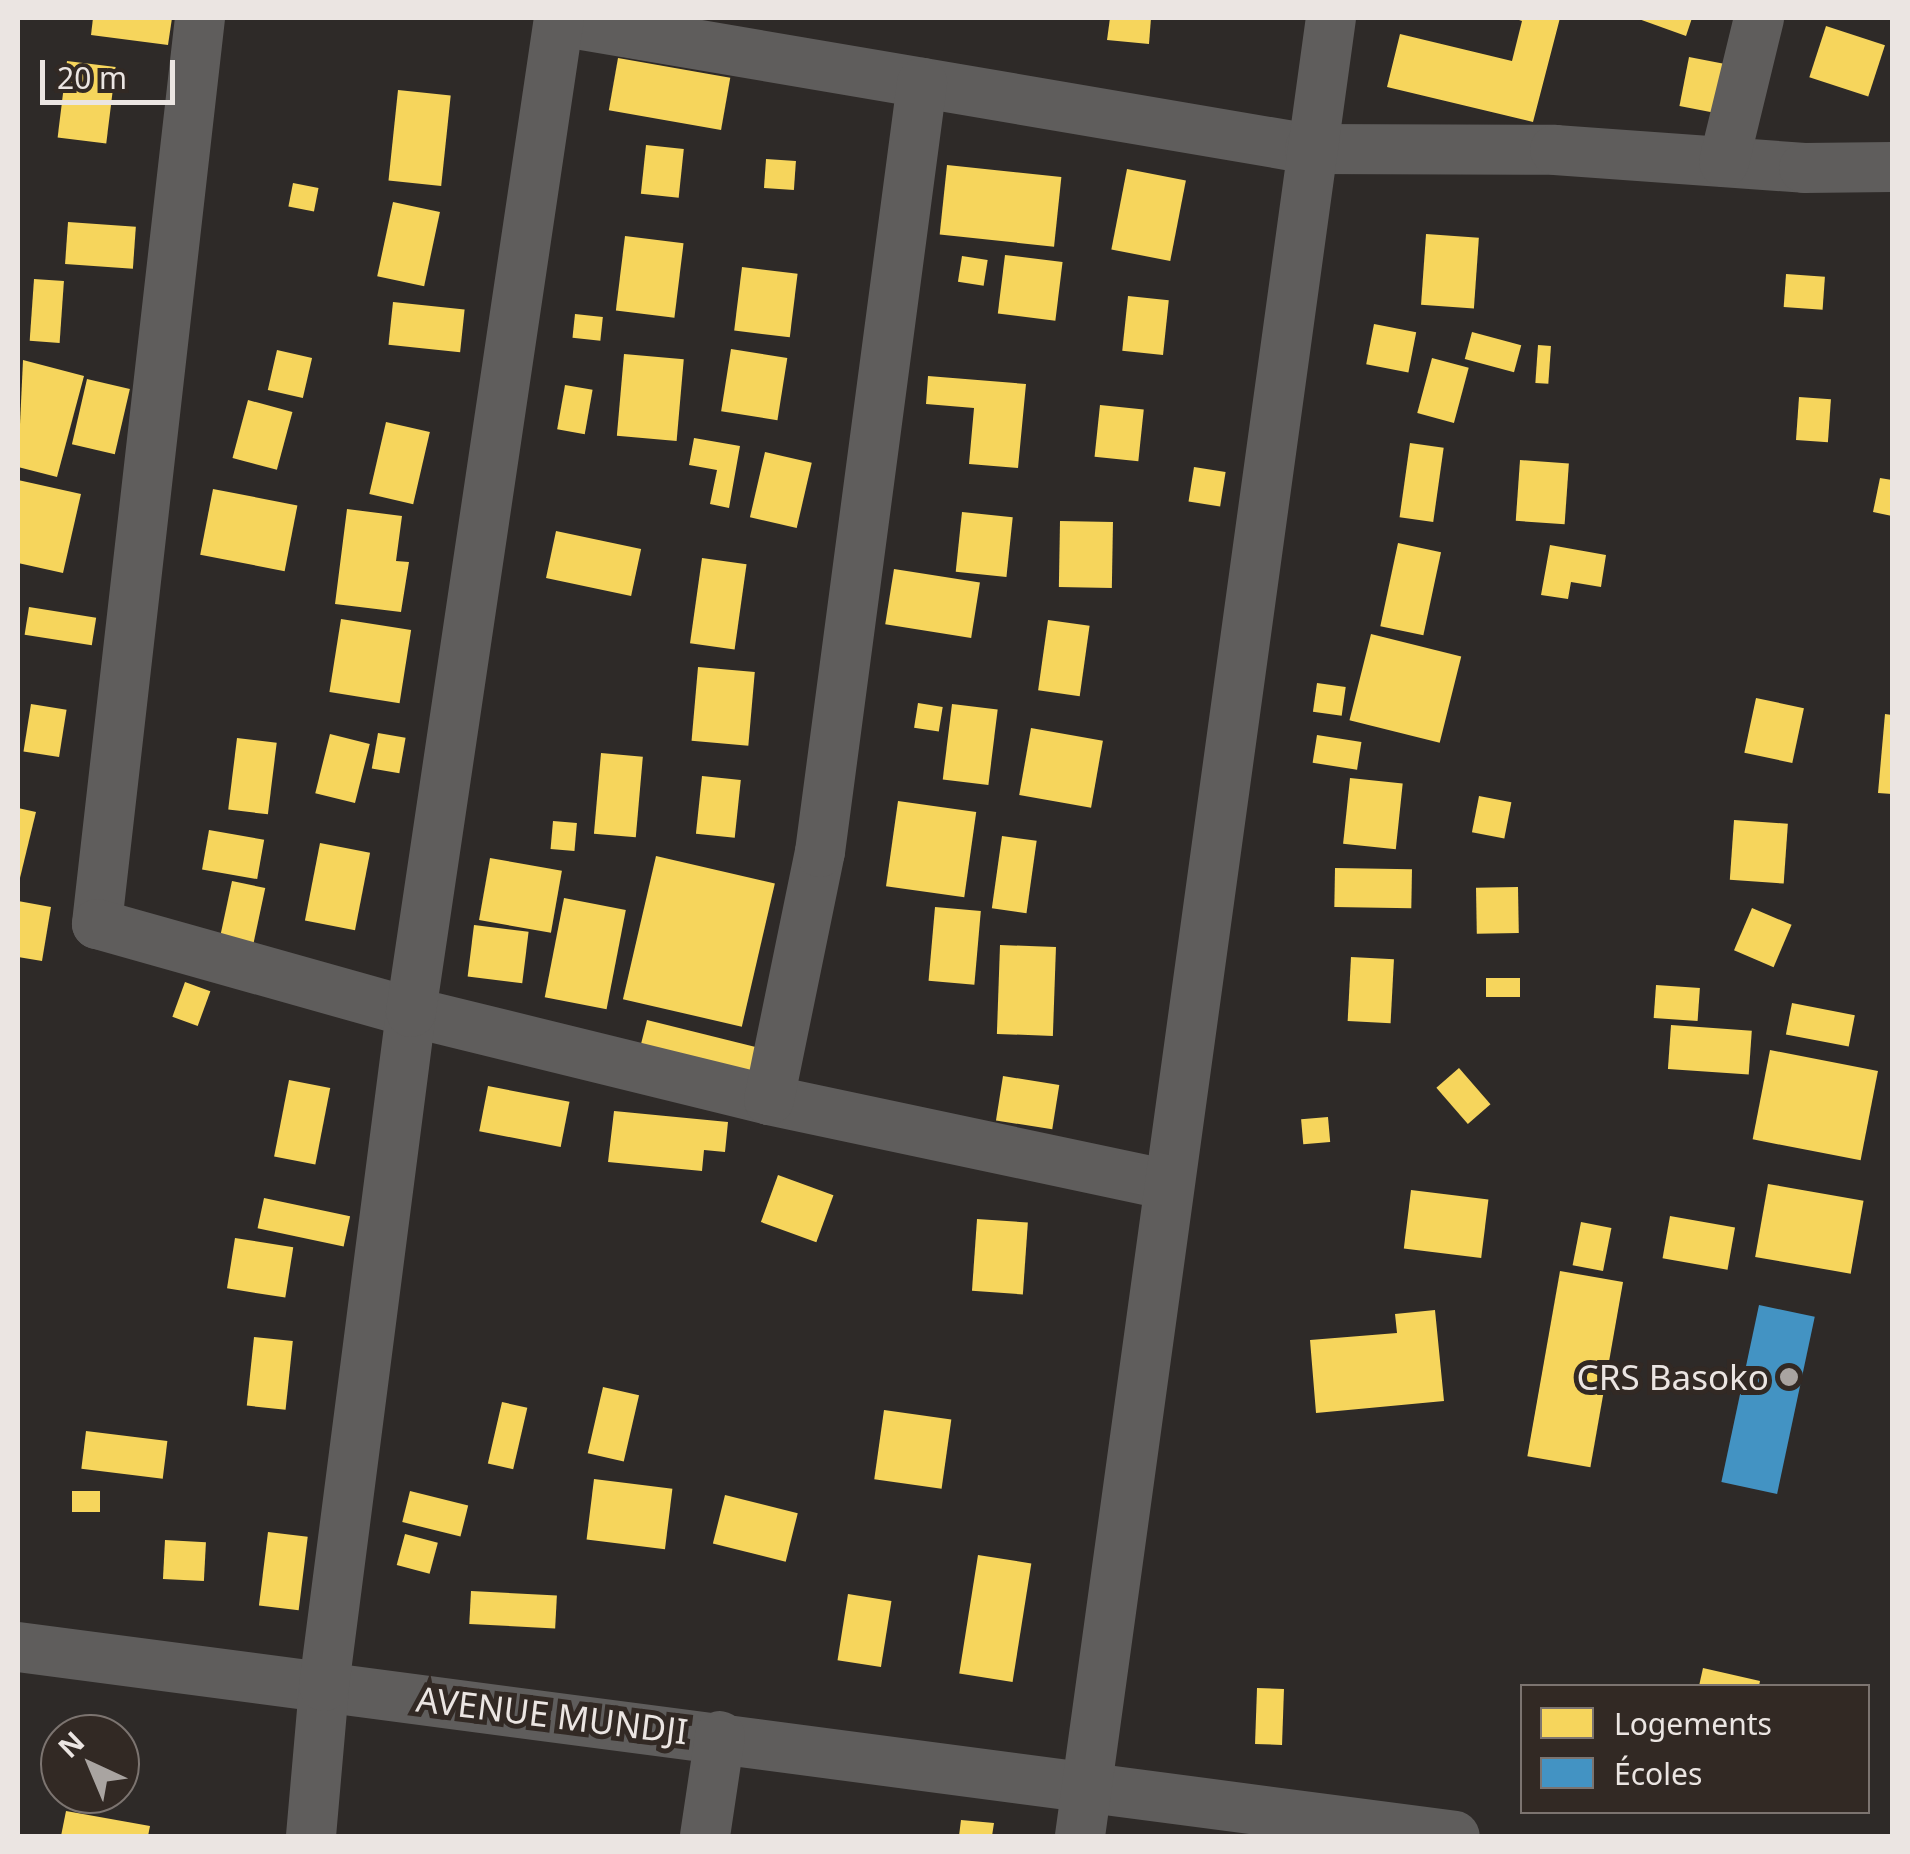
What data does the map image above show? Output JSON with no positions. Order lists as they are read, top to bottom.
{
  "streets": {
    "street": ["AVENUE MUNDJI"]
  },
  "places": ["CRS Basoko"],
  "legend": ["Logements", "Écoles"],
  "scale_bar": "20 m",
  "north": "top left"
}
